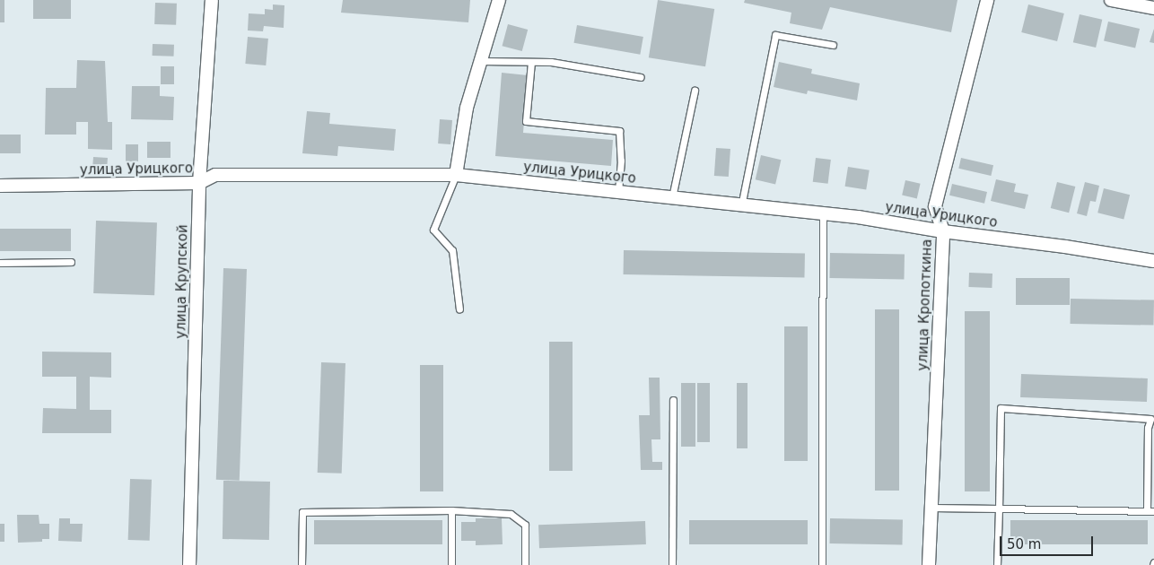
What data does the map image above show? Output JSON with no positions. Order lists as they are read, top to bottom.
{
  "streets": {
    "street": ["улица Урицкого", "улица Крупской", "улица Кропоткина"]
  },
  "crossings": [
    ["улица Урицкого", "улица Крупской"],
    ["улица Урицкого", "улица Кропоткина"]
  ],
  "scale_bar": "50 m"
}
